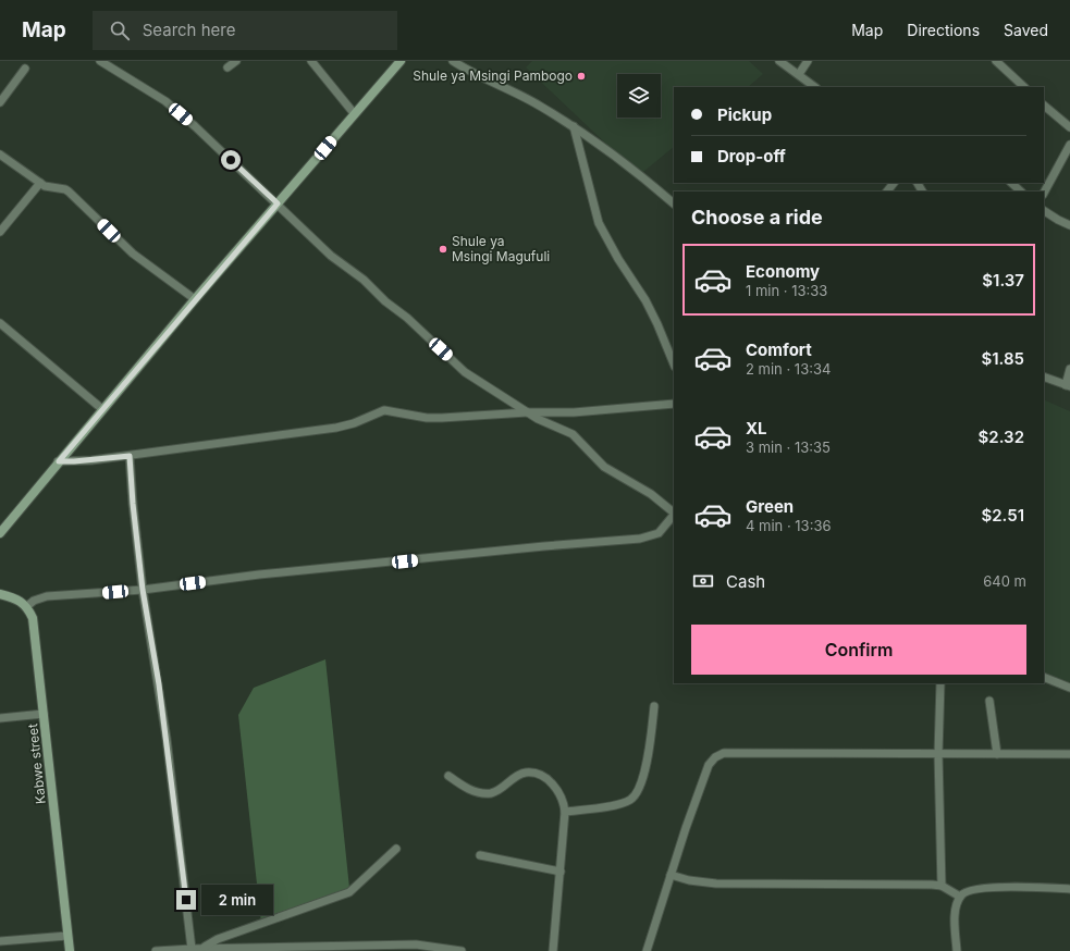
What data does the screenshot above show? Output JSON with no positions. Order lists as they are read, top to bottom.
{
  "streets": {
    "street": ["Kabwe street"]
  },
  "places": ["Shule ya Msingi Pambogo", "Shule ya Msingi Magufuli"],
  "page": {
    "header": "Map",
    "search": "Search here",
    "nav": ["Map", "Directions", "Saved"],
    "banner": ["Pickup", "Drop-off"],
    "heading": "Choose a ride",
    "list": [
      {
        "name": "Economy",
        "note": "1 min · 13:33",
        "value": "$1.37"
      },
      {
        "name": "Comfort",
        "note": "2 min · 13:34",
        "value": "$1.85"
      },
      {
        "name": "XL",
        "note": "3 min · 13:35",
        "value": "$2.32"
      },
      {
        "name": "Green",
        "note": "4 min · 13:36",
        "value": "$2.51"
      }
    ],
    "pay": ["Cash", "640 m"],
    "buttons": "Confirm",
    "bubble": "2 min"
  }
}
